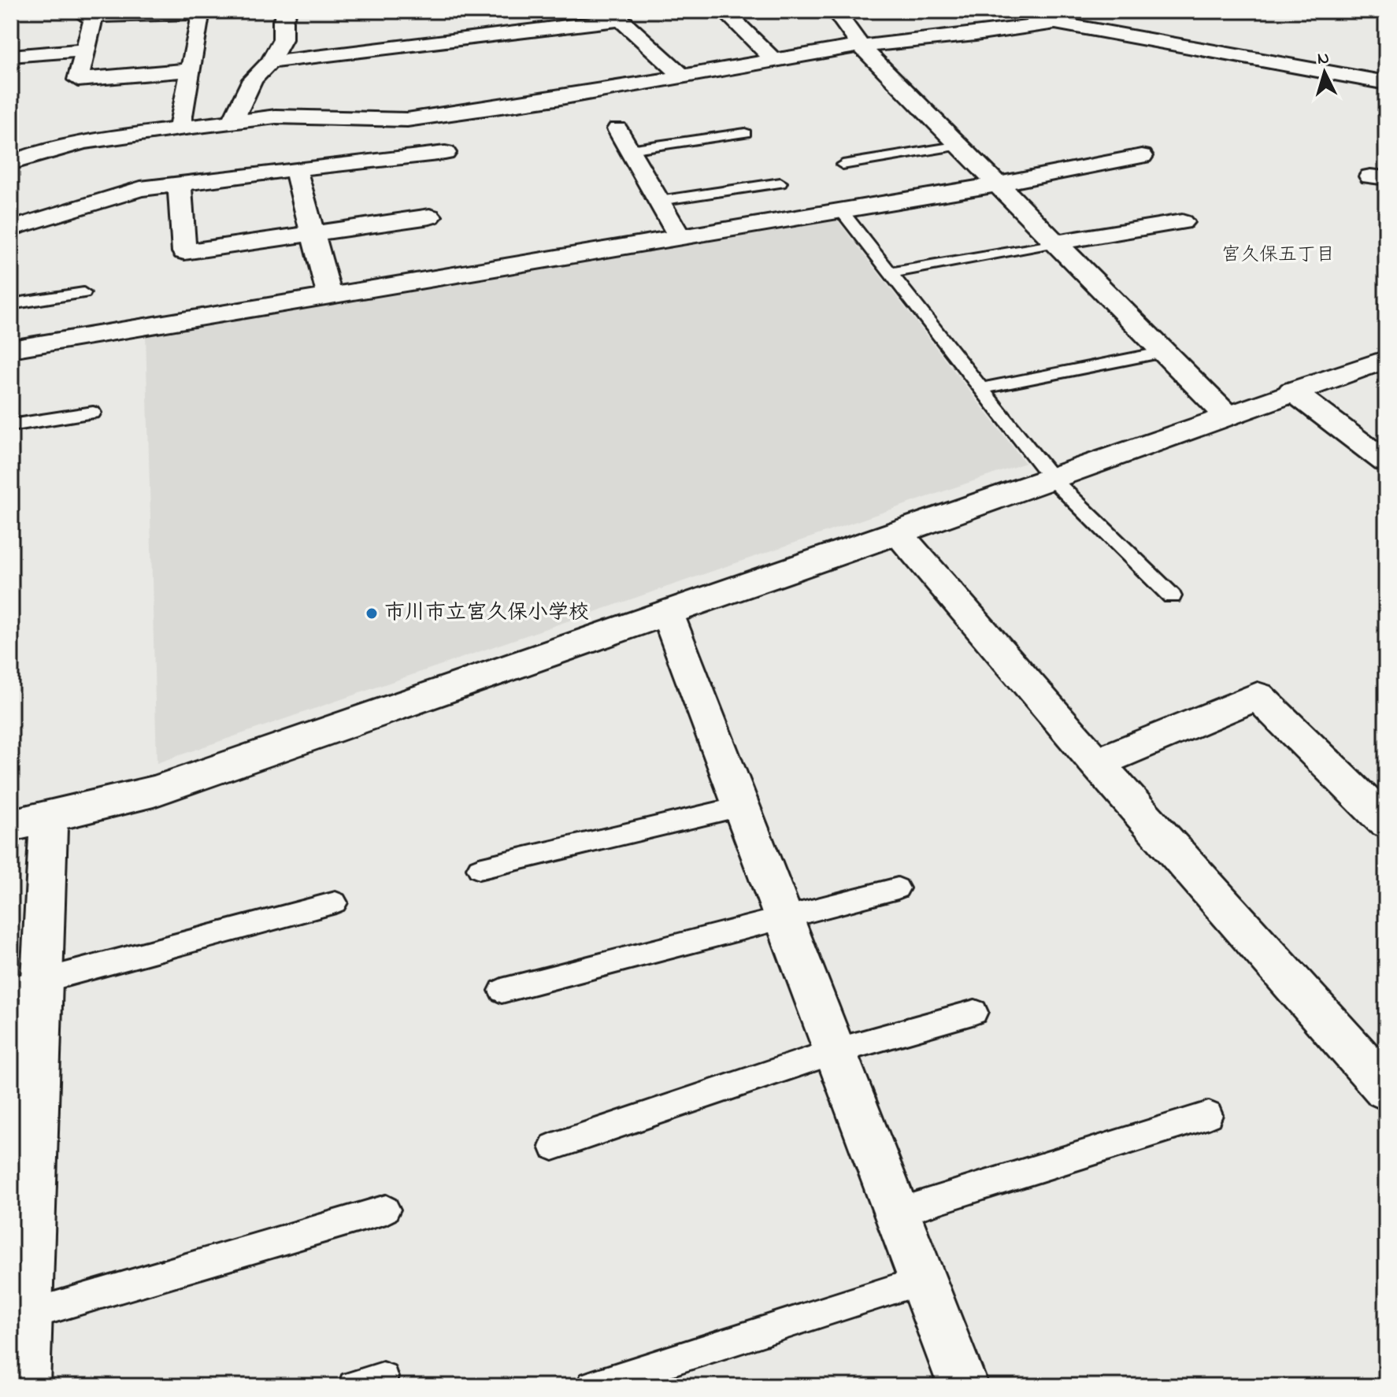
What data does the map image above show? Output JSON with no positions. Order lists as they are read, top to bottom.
{
  "districts": ["宮久保五丁目"],
  "places": ["市川市立宮久保小学校"],
  "north": "top"
}
